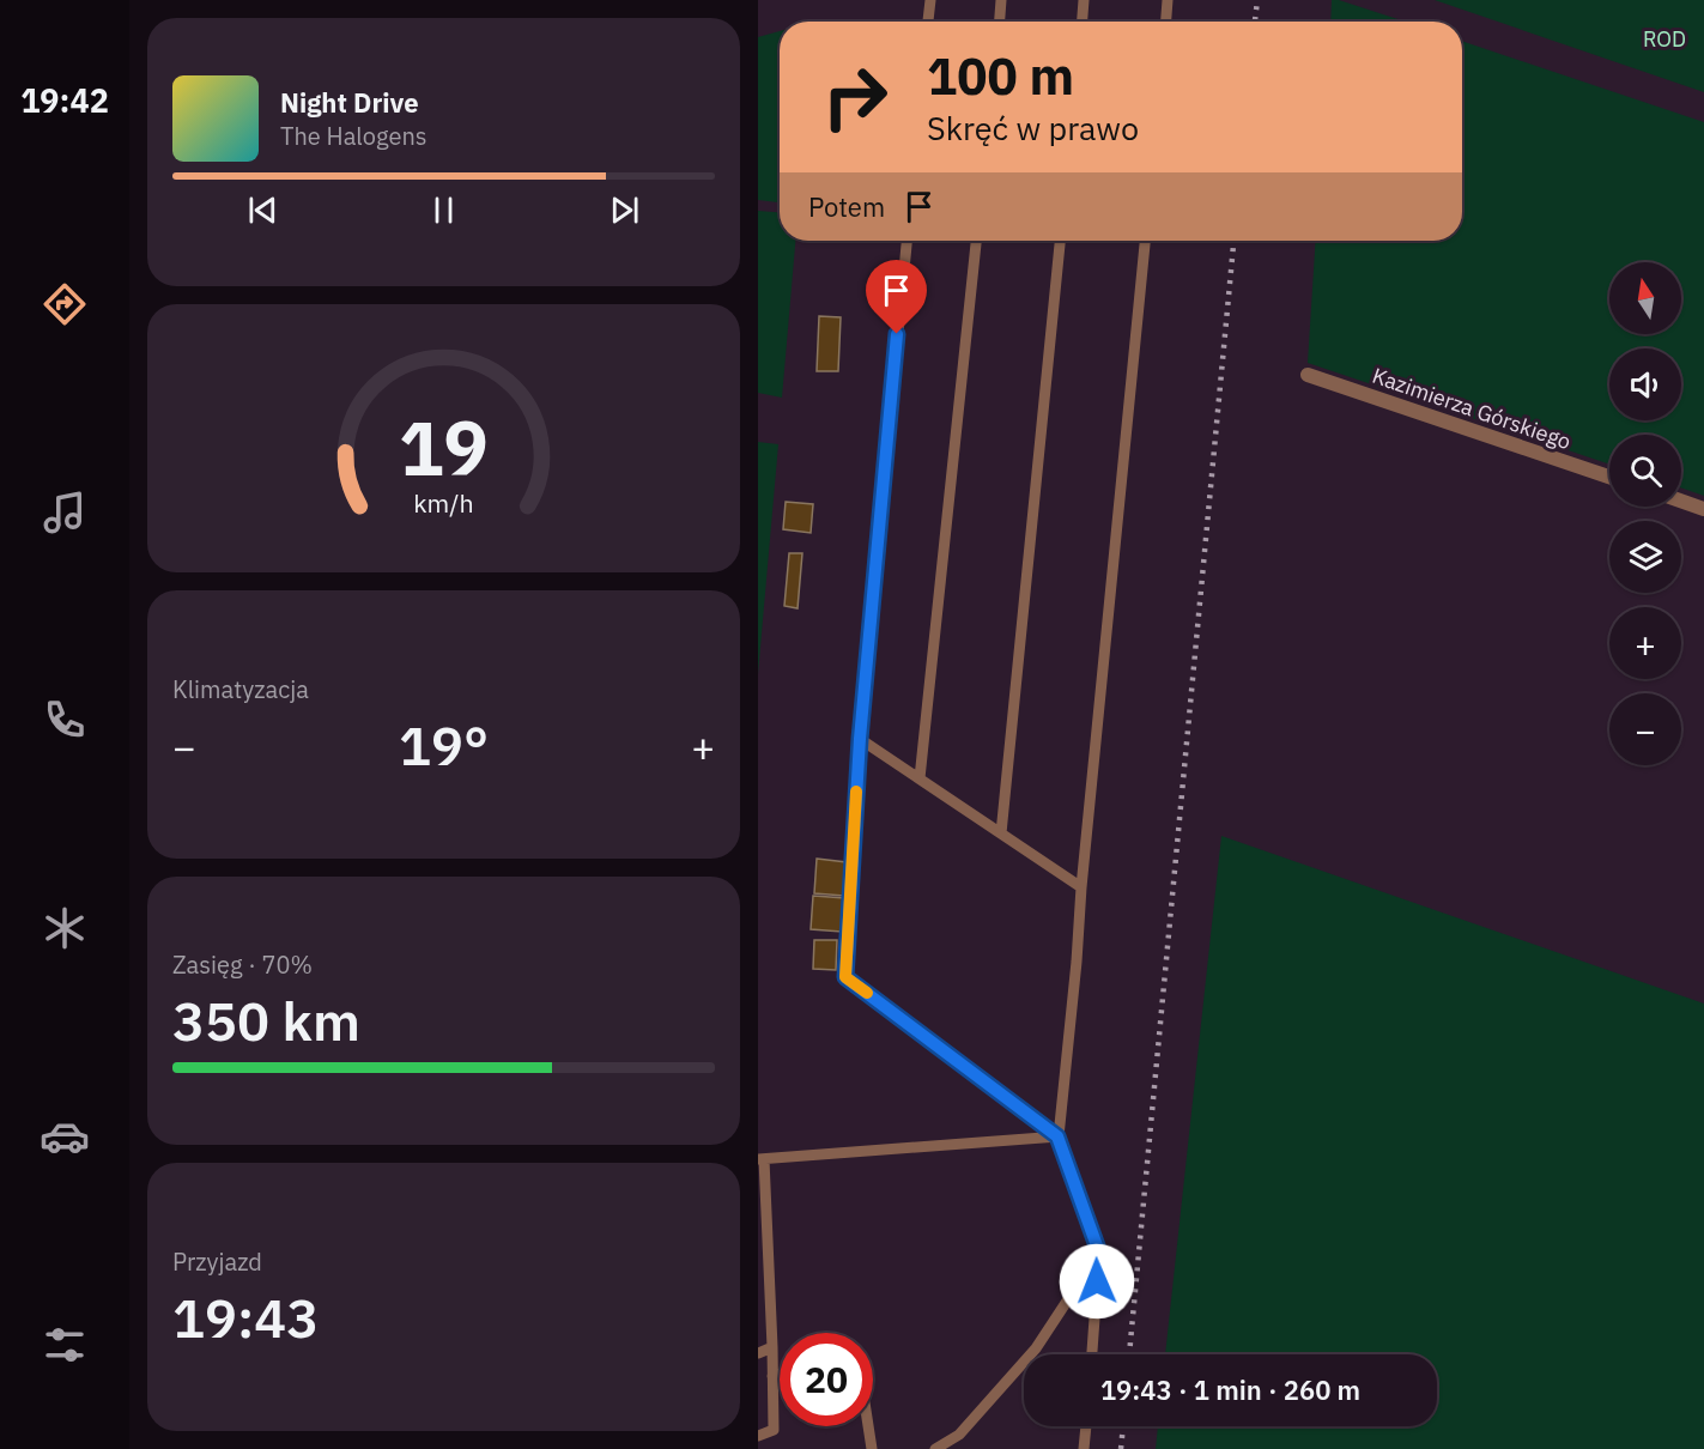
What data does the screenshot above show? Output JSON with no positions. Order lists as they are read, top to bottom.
{
  "streets": {
    "street": ["Kazimierza Górskiego"]
  },
  "parks": ["ROD"],
  "north": "top",
  "page": {
    "tabs": "19:42",
    "turn": ["100 m", "Skręć w prawo"],
    "song": ["Night Drive", "The Halogens"],
    "then": "Potem",
    "map_buttons": ["+", "−"],
    "tile": [
      "Klimatyzacja",
      ["Zasięg · 70%", "350 km"],
      ["Przyjazd", "19:43"]
    ],
    "heat": ["−", "19°", "+"],
    "limit": "20",
    "trip": "19:43 · 1 min · 260 m",
    "gauge": ["19", "km/h"]
  }
}
